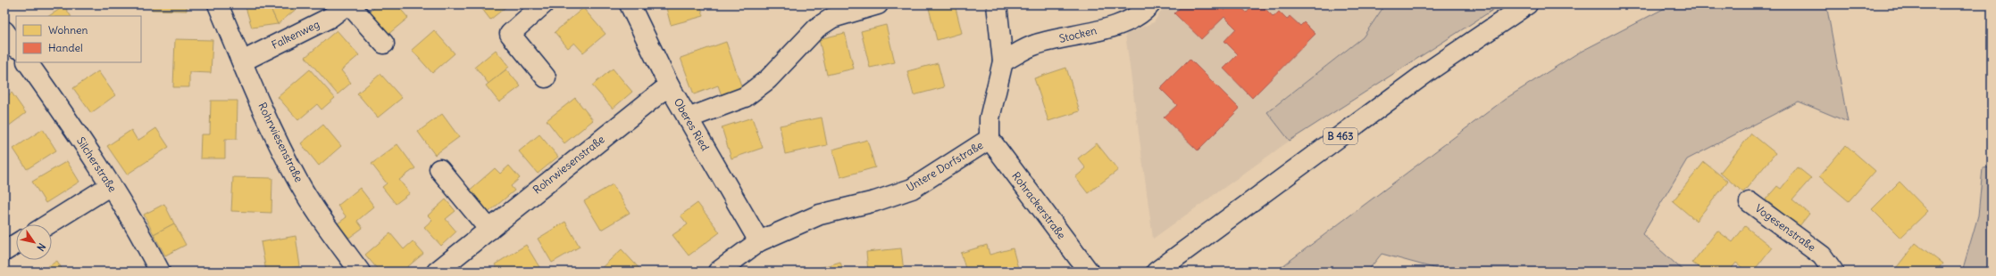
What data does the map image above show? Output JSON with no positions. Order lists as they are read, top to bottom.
{
  "streets": {
    "main road": [
      "Falkenweg",
      "Stocken",
      "Oberes Ried",
      "B 463",
      "Rohrwiesenstraße",
      "Silcherstraße",
      "Untere Dorfstraße",
      "Rohrackerstraße",
      "Vogesenstraße"
    ]
  },
  "crossings": [
    ["Falkenweg", "Rohrwiesenstraße"],
    ["Stocken", "Untere Dorfstraße"],
    ["Oberes Ried", "Rohrwiesenstraße"],
    ["Oberes Ried", "Untere Dorfstraße"],
    ["Untere Dorfstraße", "Rohrackerstraße"]
  ],
  "legend": ["Wohnen", "Handel"],
  "north": "bottom right"
}
